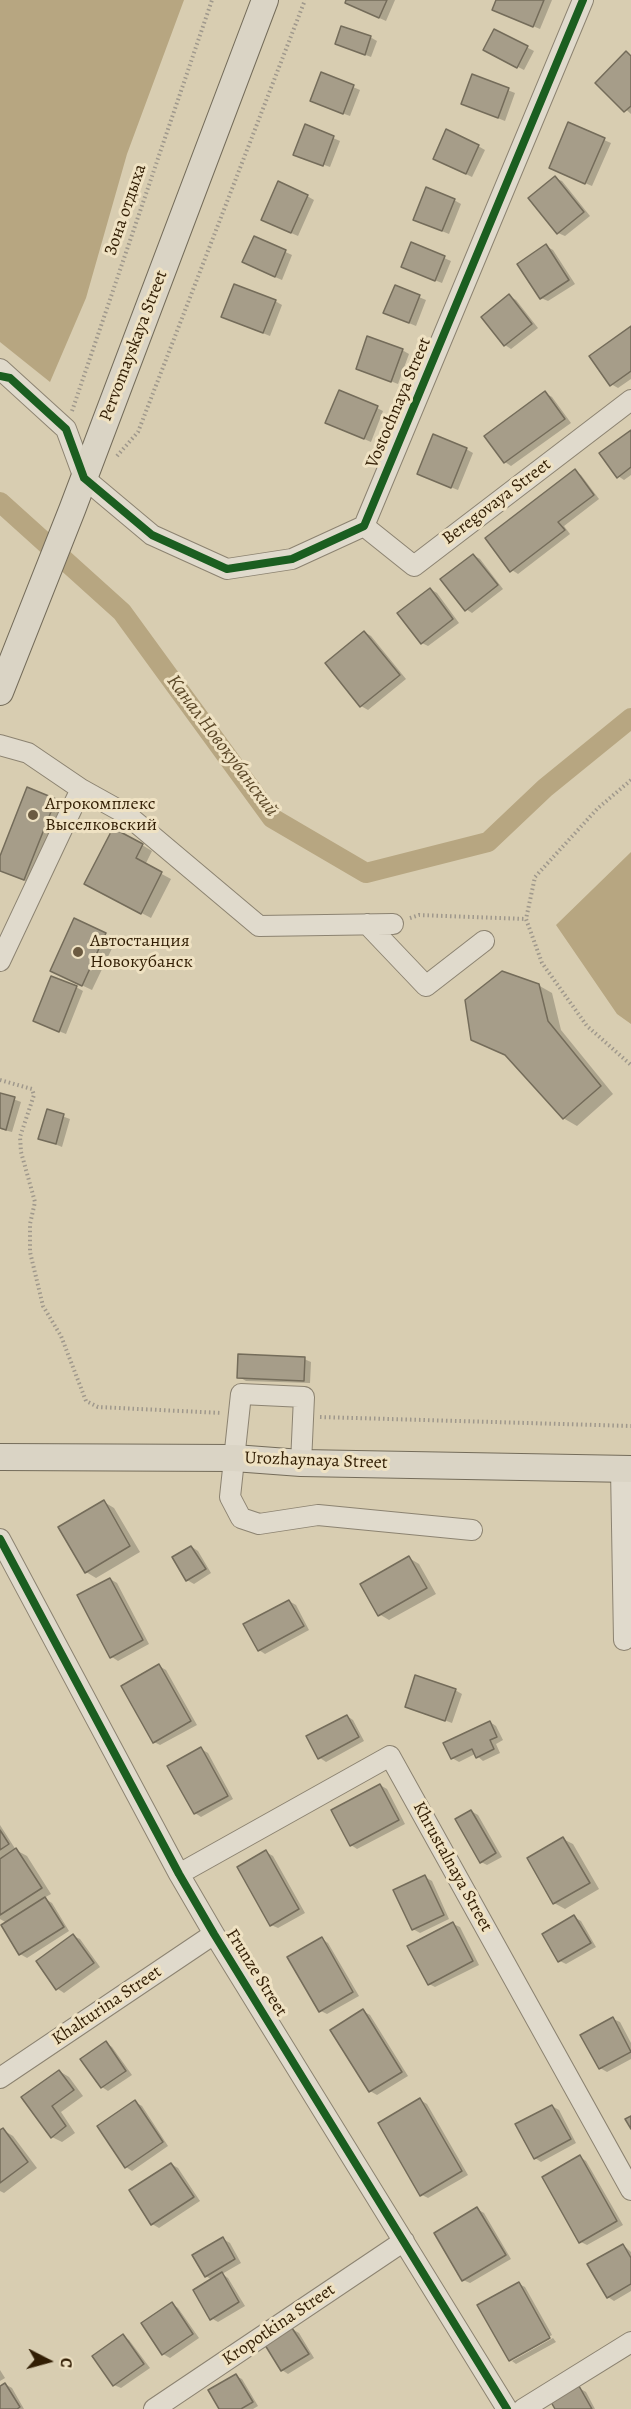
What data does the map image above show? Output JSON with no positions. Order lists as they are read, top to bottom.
{
  "streets": {
    "main road": ["Pervomayskaya Street", "Urozhaynaya Street"],
    "street": [
      "Vostochnaya Street",
      "Beregovaya Street",
      "Khrustalnaya Street",
      "Frunze Street",
      "Khalturina Street",
      "Kropotkina Street"
    ],
    "path": ["Зона отдыха"]
  },
  "crossings": [
    ["Vostochnaya Street", "Beregovaya Street"],
    ["Khrustalnaya Street", "Frunze Street"],
    ["Frunze Street", "Khalturina Street"],
    ["Frunze Street", "Kropotkina Street"]
  ],
  "water": ["Канал Новокубанский"],
  "places": ["Агрокомплекс Выселковский", "Автостанция Новокубанск"],
  "north": "right"
}
